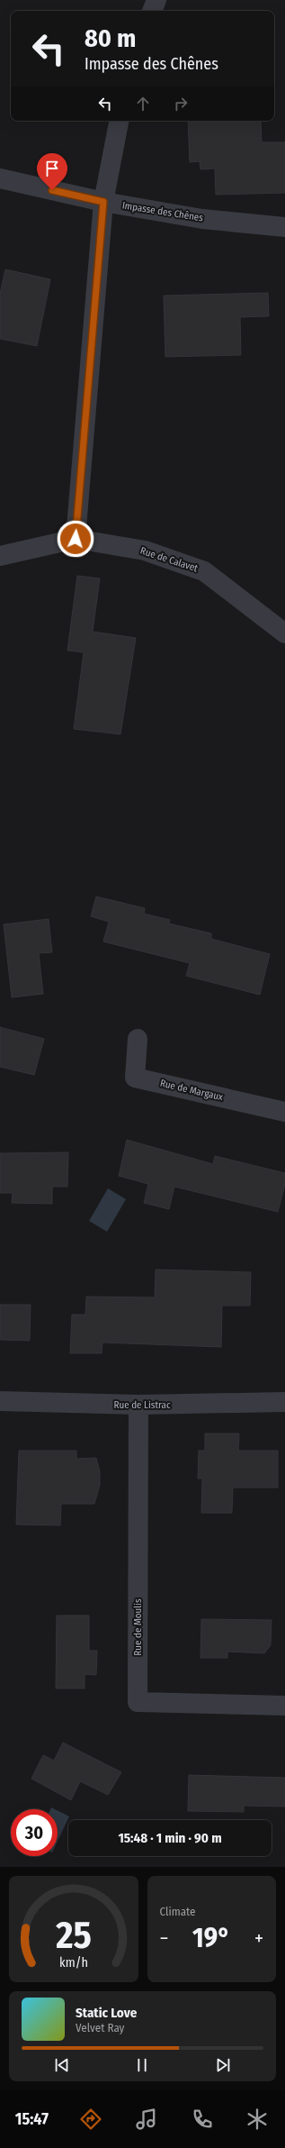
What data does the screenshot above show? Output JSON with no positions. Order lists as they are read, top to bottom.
{
  "streets": {
    "street": [
      "Impasse des Chênes",
      "Rue de Calavet",
      "Rue de Margaux",
      "Rue de Listrac",
      "Rue de Moulis"
    ]
  },
  "crossings": [
    ["Rue de Listrac", "Rue de Moulis"]
  ],
  "page": {
    "turn": ["80 m", "Impasse des Chênes"],
    "limit": "30",
    "trip": "15:48 · 1 min · 90 m",
    "tile": "Climate",
    "heat": ["−", "19°", "+"],
    "song": ["Static Love", "Velvet Ray"],
    "tabs": "15:47",
    "gauge": ["25", "km/h"]
  }
}
